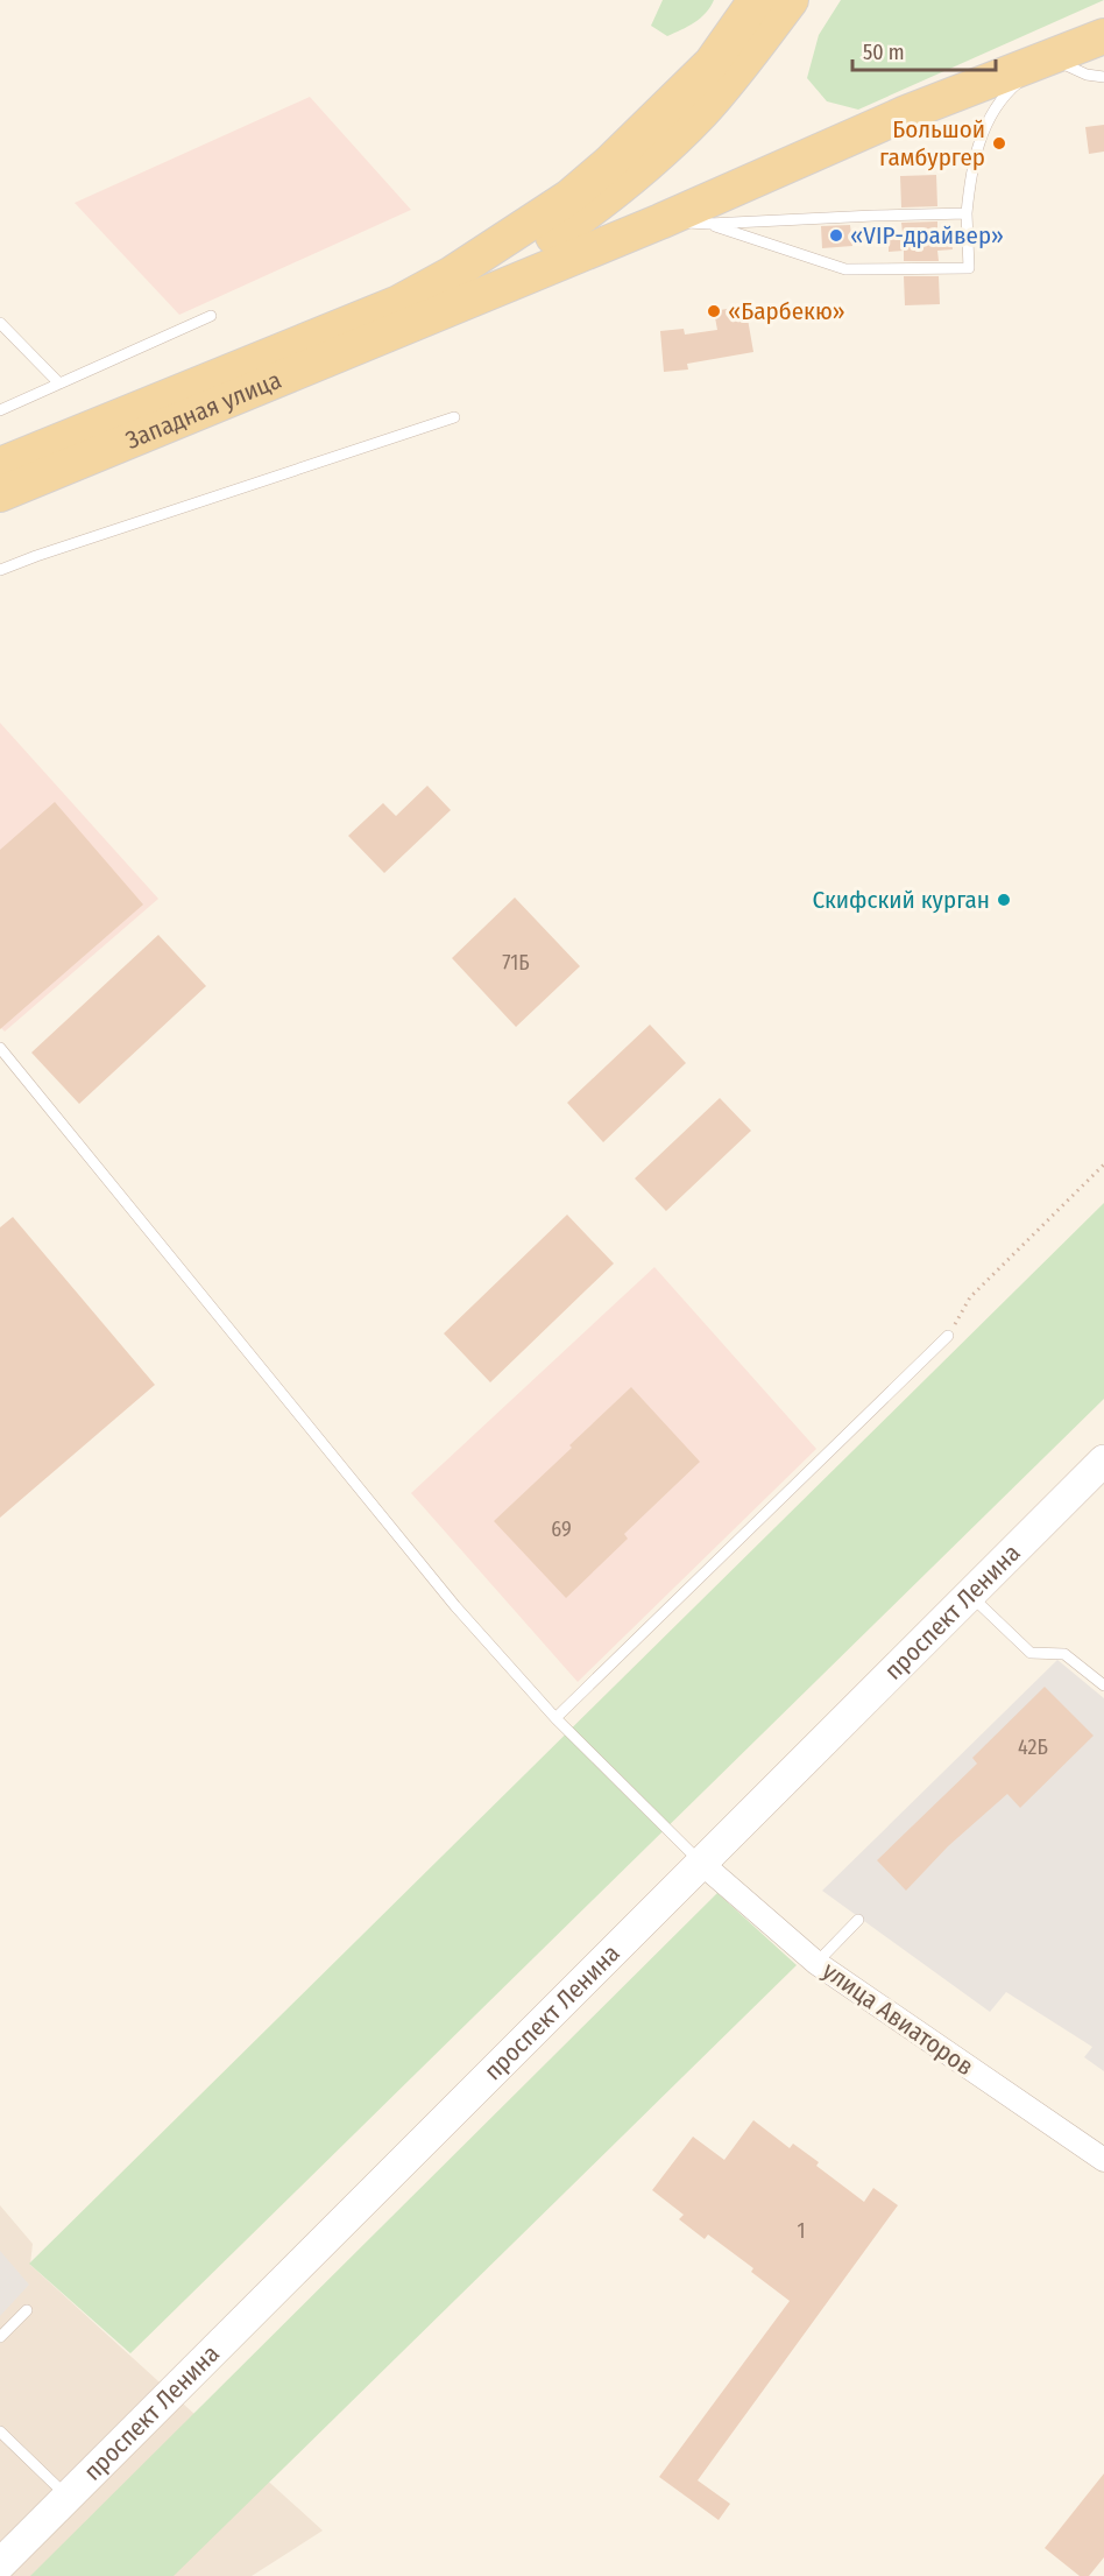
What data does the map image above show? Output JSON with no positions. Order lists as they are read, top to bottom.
{
  "streets": {
    "main road": ["Западная улица", "проспект Ленина"],
    "street": ["улица Авиаторов"]
  },
  "crossings": [
    ["проспект Ленина", "улица Авиаторов"]
  ],
  "places": [
    "Большой гамбургер",
    "«VIP-драйвер»",
    "«Барбекю»",
    "Скифский курган"
  ],
  "house_numbers": [
    "71Б",
    "69",
    "42Б",
    "1"
  ],
  "scale_bar": "50 m"
}
